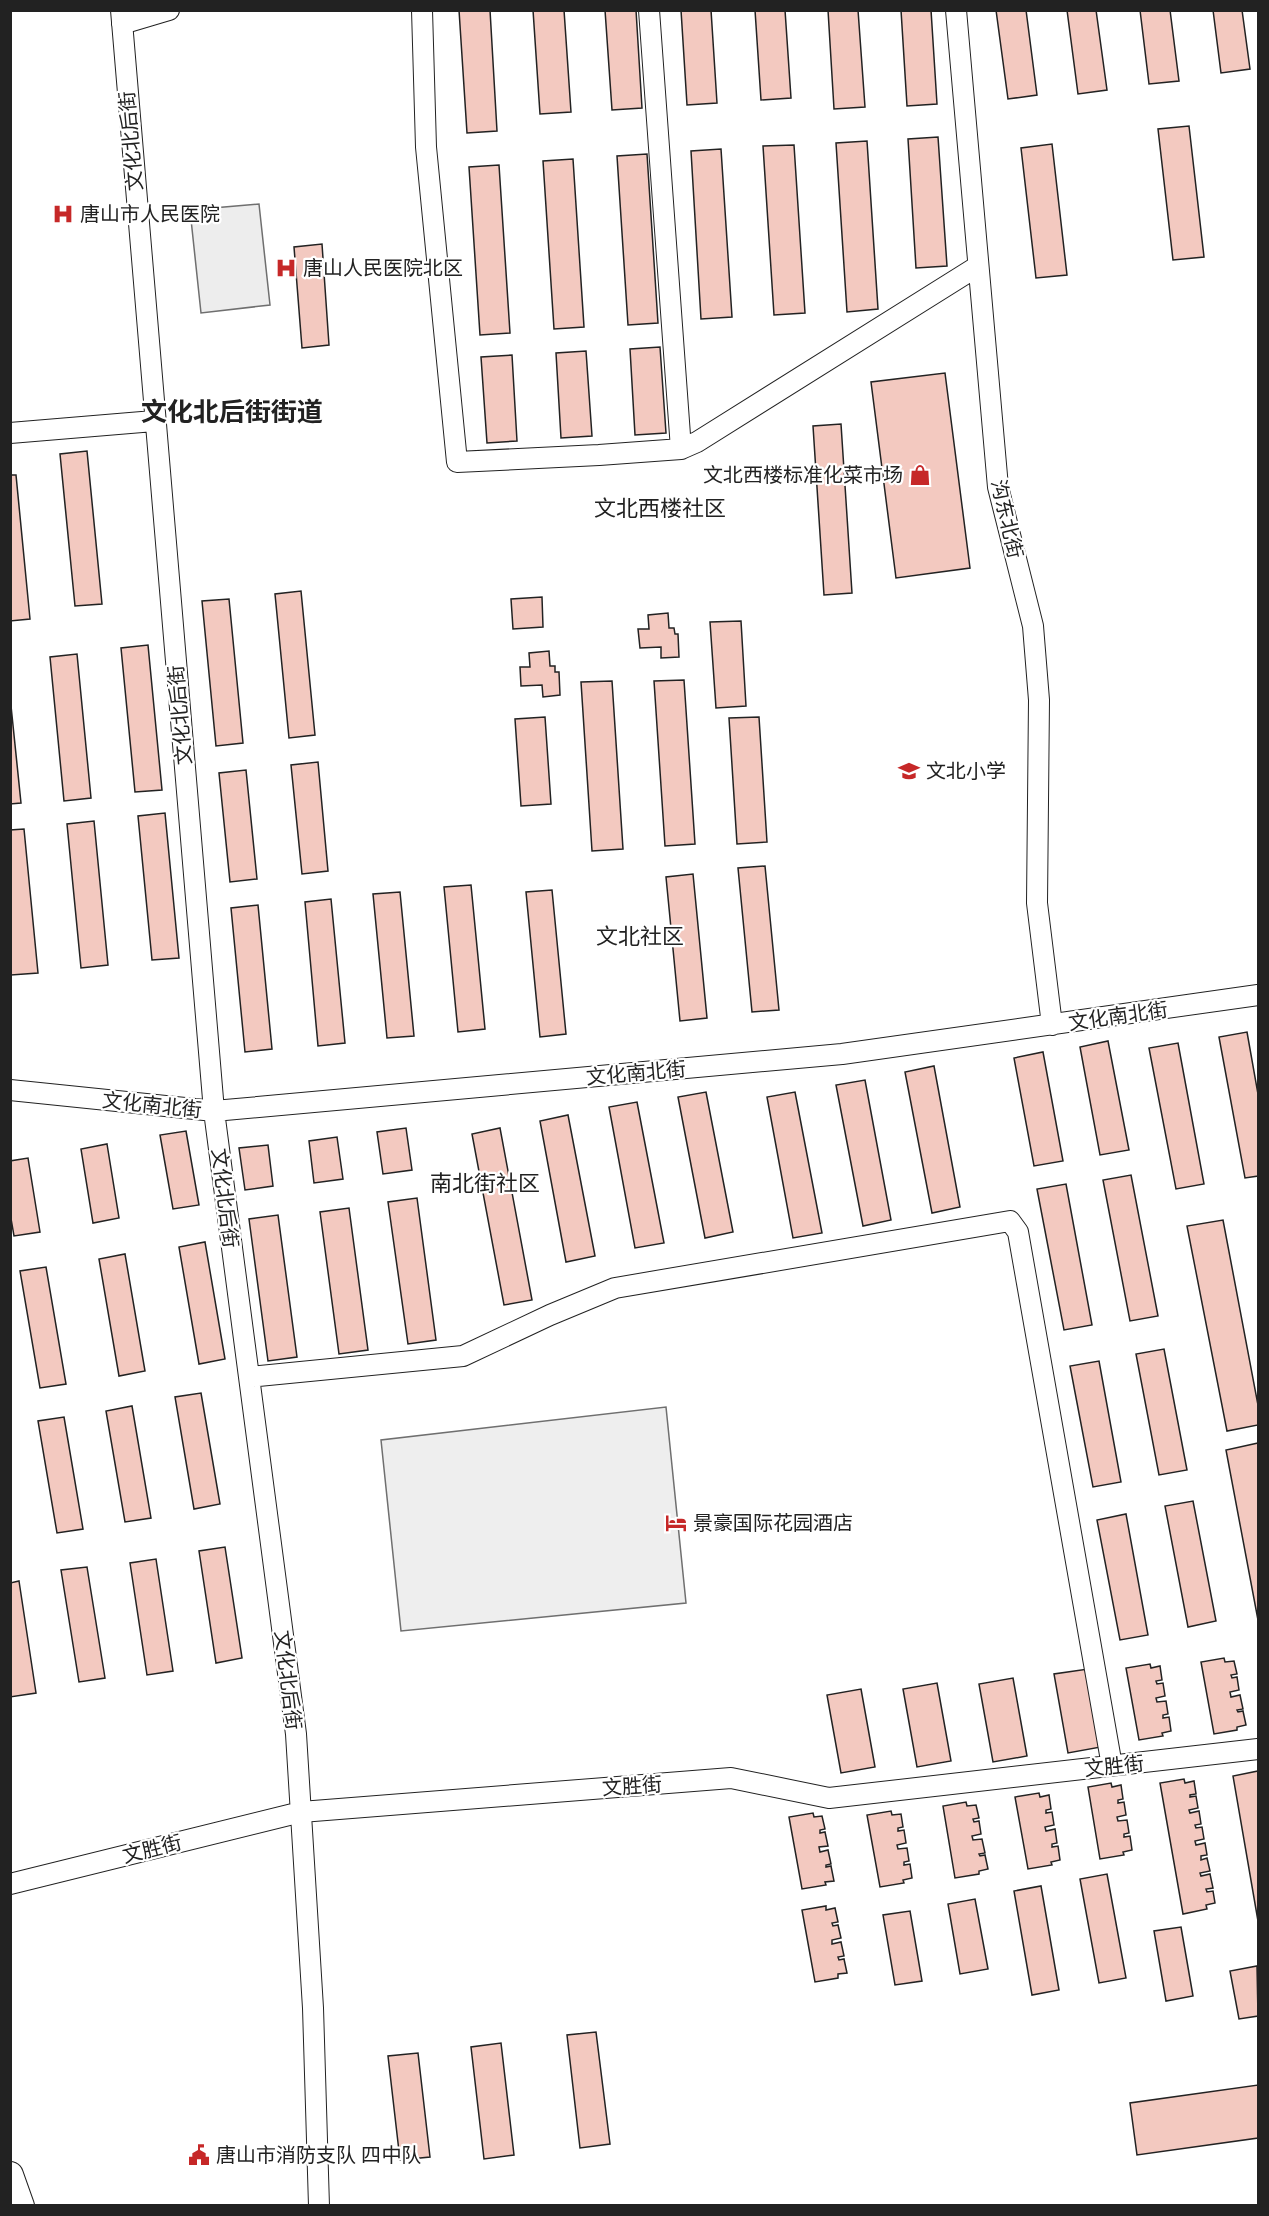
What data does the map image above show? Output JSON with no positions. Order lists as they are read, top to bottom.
{
  "streets": {
    "street": [
      "文化北后街",
      "沟东北街",
      "文化南北街",
      "文胜街"
    ]
  },
  "crossings": [
    ["文化北后街", "文化南北街"],
    ["文化北后街", "文胜街"],
    ["沟东北街", "文化南北街"]
  ],
  "districts": [
    "文化北后街街道",
    "文北西楼社区",
    "文北社区",
    "南北街社区"
  ],
  "places": {
    "hospital": ["唐山市人民医院", "唐山人民医院北区"],
    "shop": ["文北西楼标准化菜市场"],
    "school or university": ["文北小学"],
    "hotel": ["景豪国际花园酒店"],
    "public building": ["唐山市消防支队 四中队"]
  }
}
